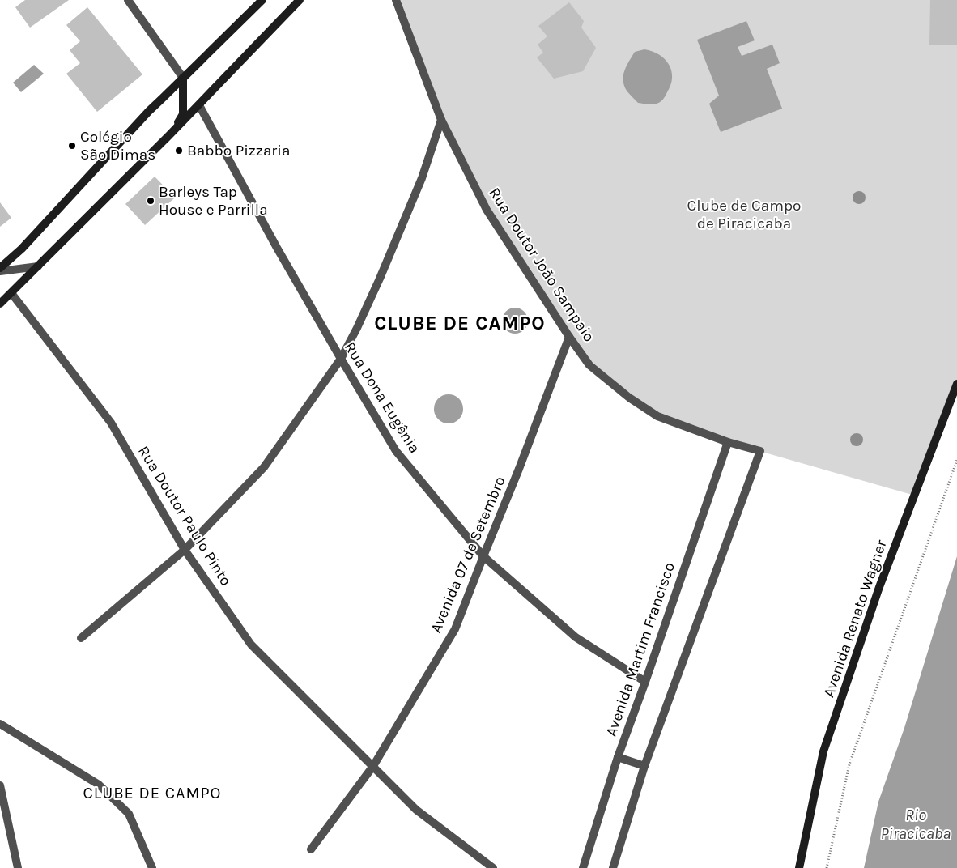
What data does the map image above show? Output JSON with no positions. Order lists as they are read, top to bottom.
{
  "streets": {
    "main road": ["Avenida Renato Wagner"],
    "street": [
      "Rua Doutor João Sampaio",
      "Rua Dona Eugênia",
      "Rua Doutor Paulo Pinto",
      "Avenida 07 de Setembro",
      "Avenida Martim Francisco"
    ]
  },
  "crossings": [
    ["Rua Doutor João Sampaio", "Avenida 07 de Setembro"],
    ["Rua Doutor João Sampaio", "Avenida Martim Francisco"],
    ["Rua Dona Eugênia", "Avenida 07 de Setembro"],
    ["Rua Dona Eugênia", "Avenida Martim Francisco"],
    ["Rua Doutor Paulo Pinto", "Avenida 07 de Setembro"]
  ],
  "districts": ["CLUBE DE CAMPO", "CLUBE DE CAMPO"],
  "water": ["Rio Piracicaba"],
  "parks": ["Clube de Campo de Piracicaba"],
  "places": ["Colégio São Dimas", "Babbo Pizzaria", "Barleys Tap House e Parrilla"]
}
